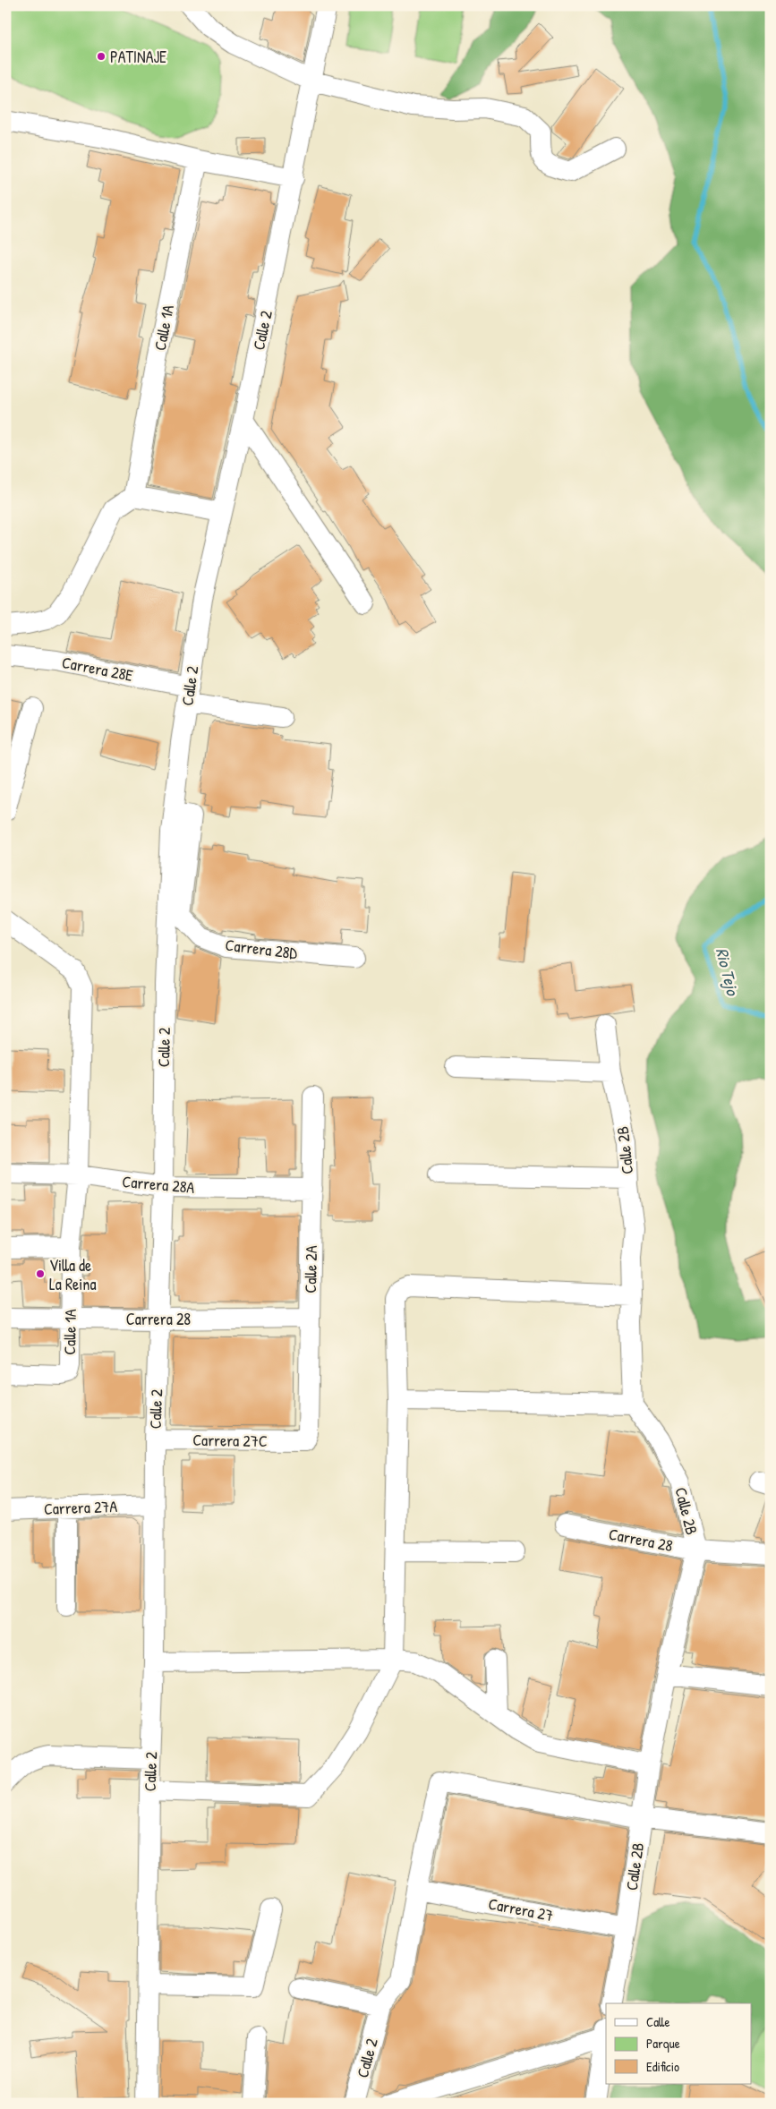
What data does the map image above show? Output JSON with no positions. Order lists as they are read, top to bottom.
{
  "streets": {
    "street": [
      "Calle 1A",
      "Calle 2",
      "Carrera 28E",
      "Carrera 28D",
      "Calle 2B",
      "Carrera 28A",
      "Calle 2A",
      "Carrera 28",
      "Carrera 27C",
      "Carrera 27A",
      "Carrera 27"
    ]
  },
  "crossings": [
    ["Calle 1A", "Carrera 28A"],
    ["Calle 1A", "Carrera 28"],
    ["Calle 2", "Carrera 28E"],
    ["Calle 2", "Carrera 28D"],
    ["Calle 2", "Calle 2B"],
    ["Calle 2", "Carrera 28A"],
    ["Calle 2", "Carrera 28"],
    ["Calle 2", "Carrera 27C"],
    ["Calle 2", "Carrera 27A"],
    ["Calle 2", "Carrera 27"],
    ["Calle 2B", "Carrera 28"],
    ["Calle 2B", "Carrera 27"],
    ["Carrera 28A", "Calle 2A"],
    ["Calle 2A", "Carrera 28"],
    ["Calle 2A", "Carrera 27C"]
  ],
  "water": ["Rio Tejo"],
  "places": ["PATINAJE", "Villa de La Reina"],
  "legend": ["Calle", "Parque", "Edificio"]
}
